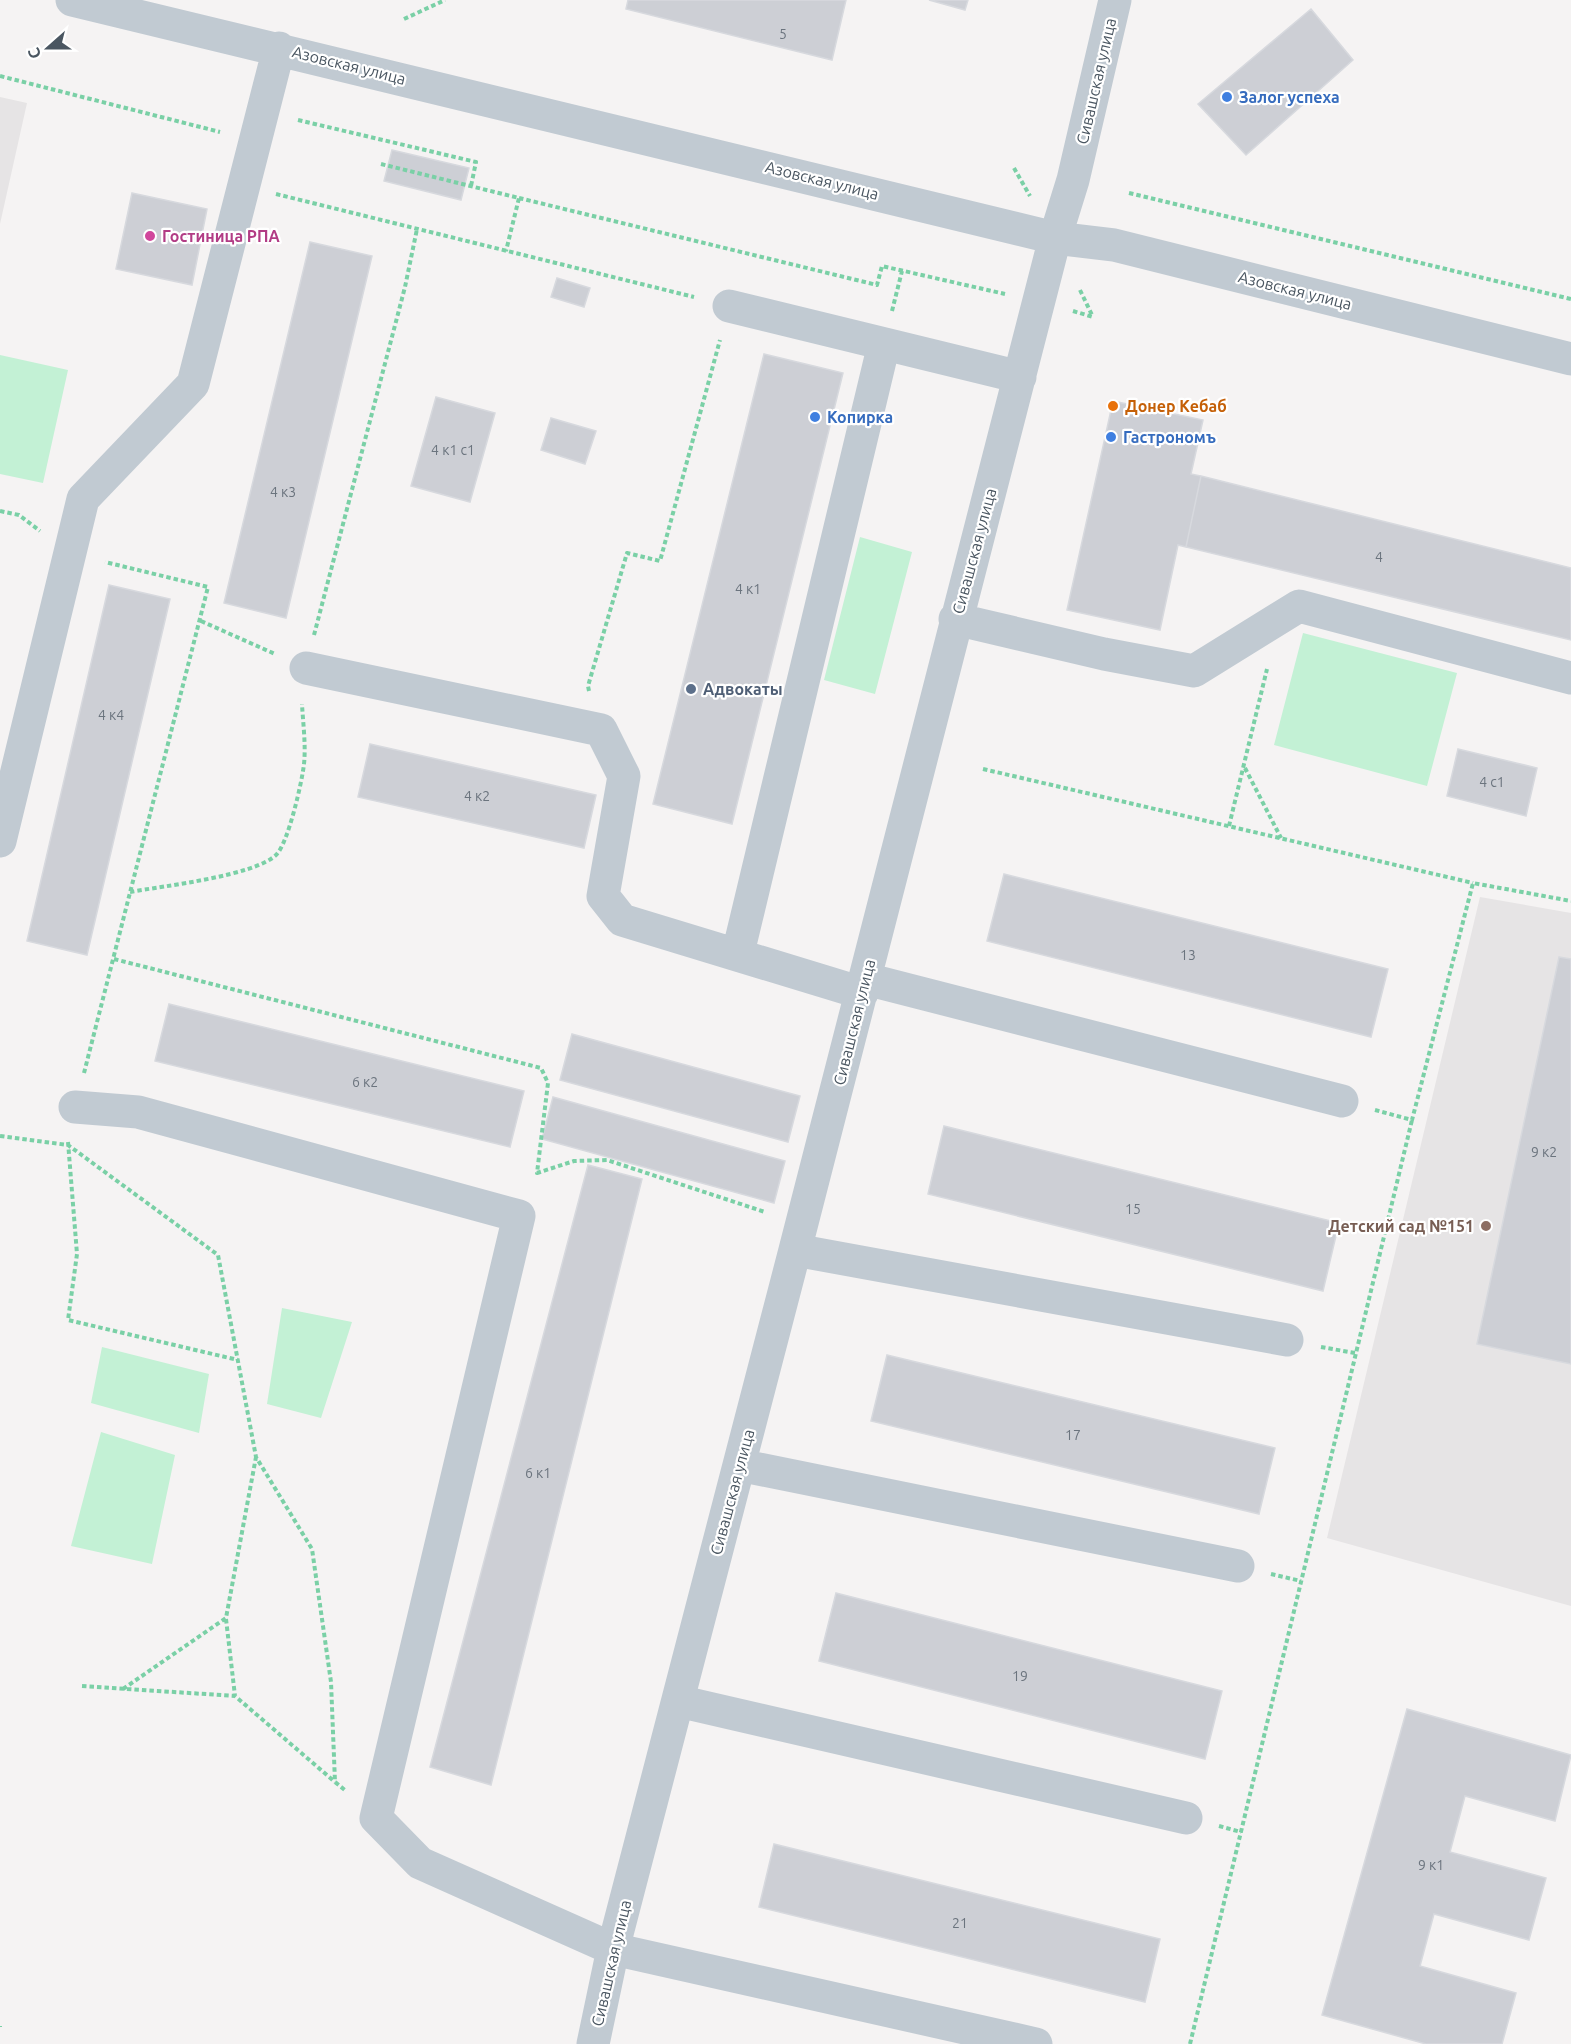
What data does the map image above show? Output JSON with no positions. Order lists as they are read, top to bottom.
{
  "streets": {
    "street": ["Азовская улица", "Сивашская улица"]
  },
  "crossings": [
    ["Азовская улица", "Сивашская улица"]
  ],
  "places": [
    "Залог успеха",
    "Гостиница РПА",
    "Донер Кебаб",
    "Копирка",
    "Гастрономъ",
    "Адвокаты",
    "Детский сад №151"
  ],
  "house_numbers": [
    "5",
    "4 к1 с1",
    "4 к3",
    "4",
    "4 к1",
    "4 к4",
    "4 с1",
    "4 к2",
    "13",
    "6 к2",
    "9 к2",
    "15",
    "17",
    "6 к1",
    "19",
    "9 к1",
    "21"
  ],
  "north": "left"
}
